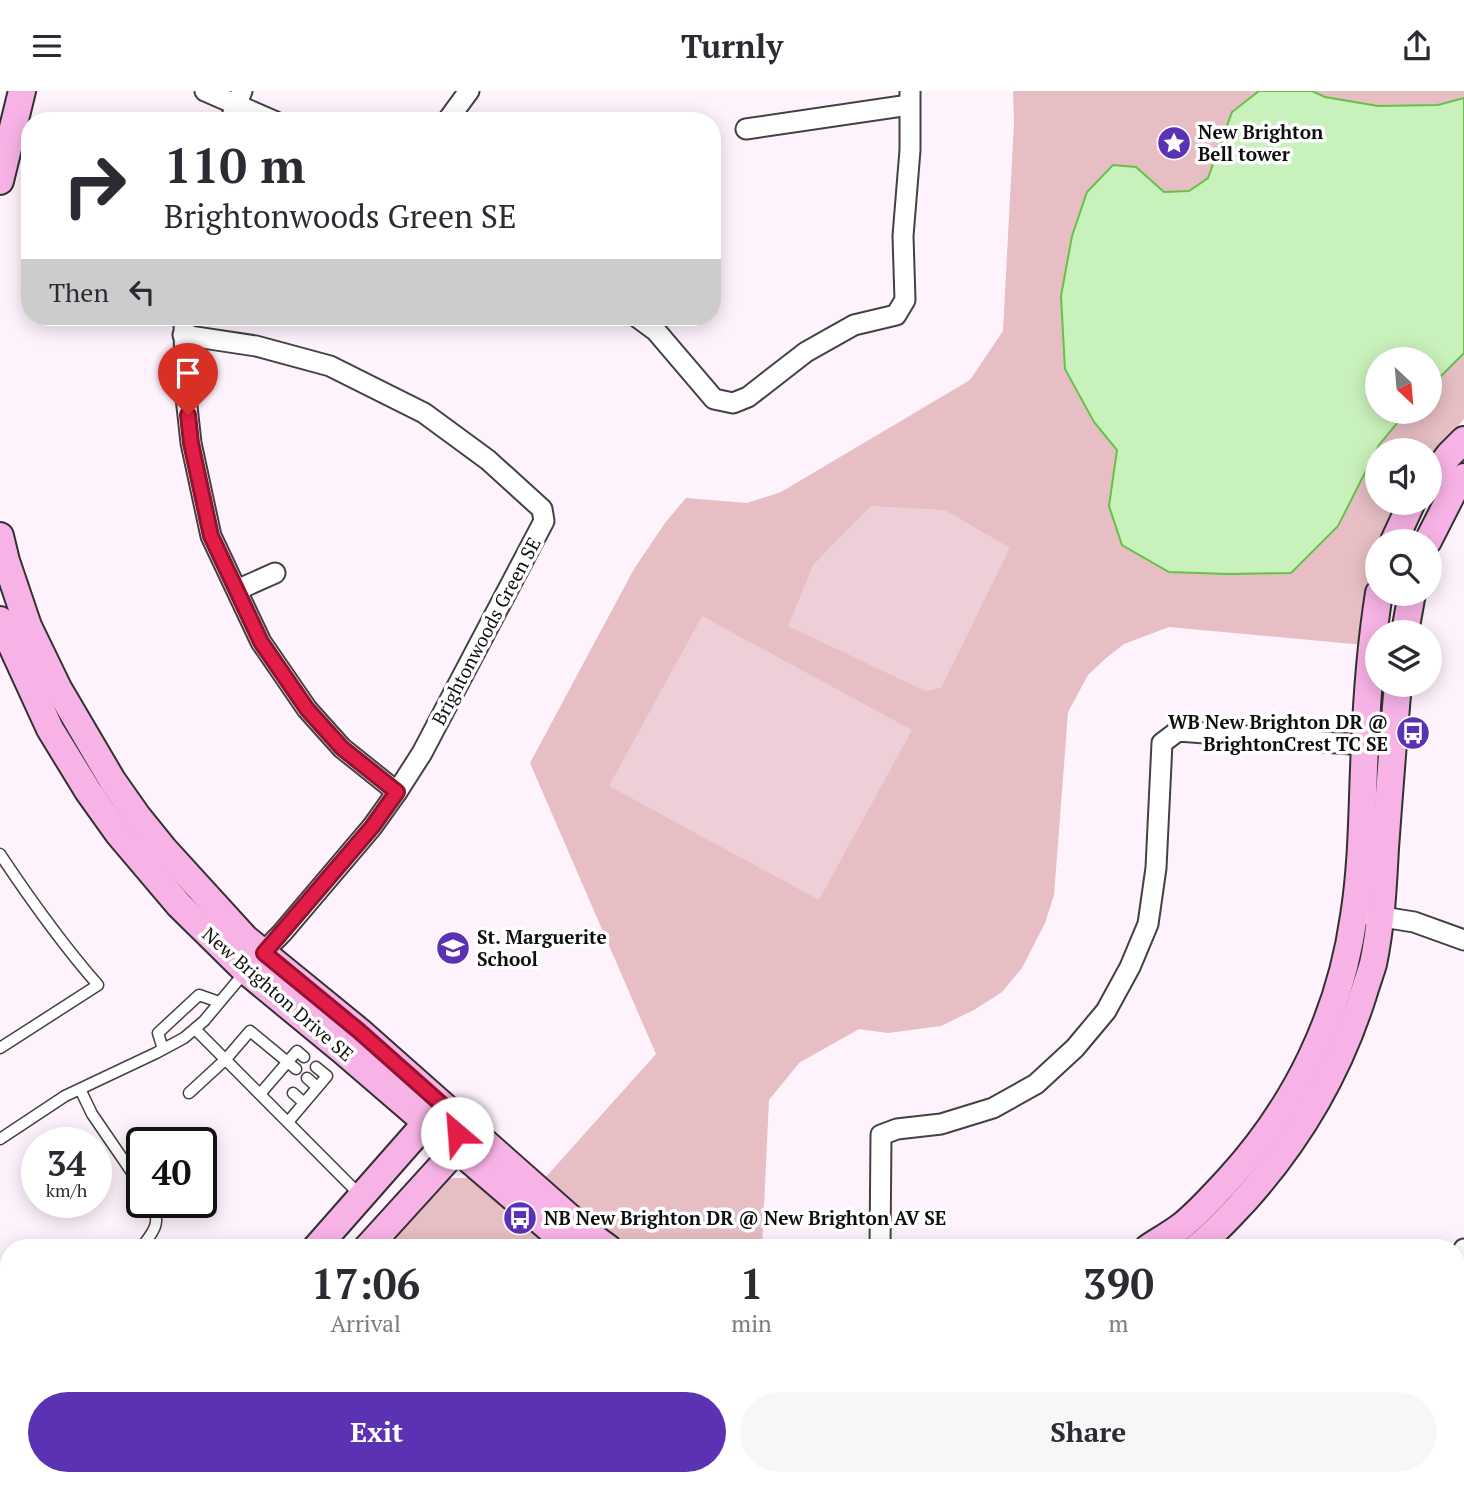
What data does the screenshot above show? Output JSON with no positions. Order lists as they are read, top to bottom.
{
  "streets": {
    "street": ["Brightonwoods Green SE", "New Brighton Drive SE"]
  },
  "crossings": [
    ["Brightonwoods Green SE", "New Brighton Drive SE"]
  ],
  "places": {
    "place": ["New Brighton Bell tower"],
    "bus stop": ["WB New Brighton DR @ BrightonCrest TC SE", "NB New Brighton DR @ New Brighton AV SE"],
    "school or university": ["St. Marguerite School"]
  },
  "north": "bottom right",
  "page": {
    "header": "Turnly",
    "turn": ["110 m", "Brightonwoods Green SE"],
    "then": "Then",
    "speed": "34 km/h",
    "limit": "40",
    "eta": [
      "17:06",
      "Arrival",
      "1",
      "min",
      "390",
      "m"
    ],
    "buttons": ["Exit", "Share"]
  }
}
